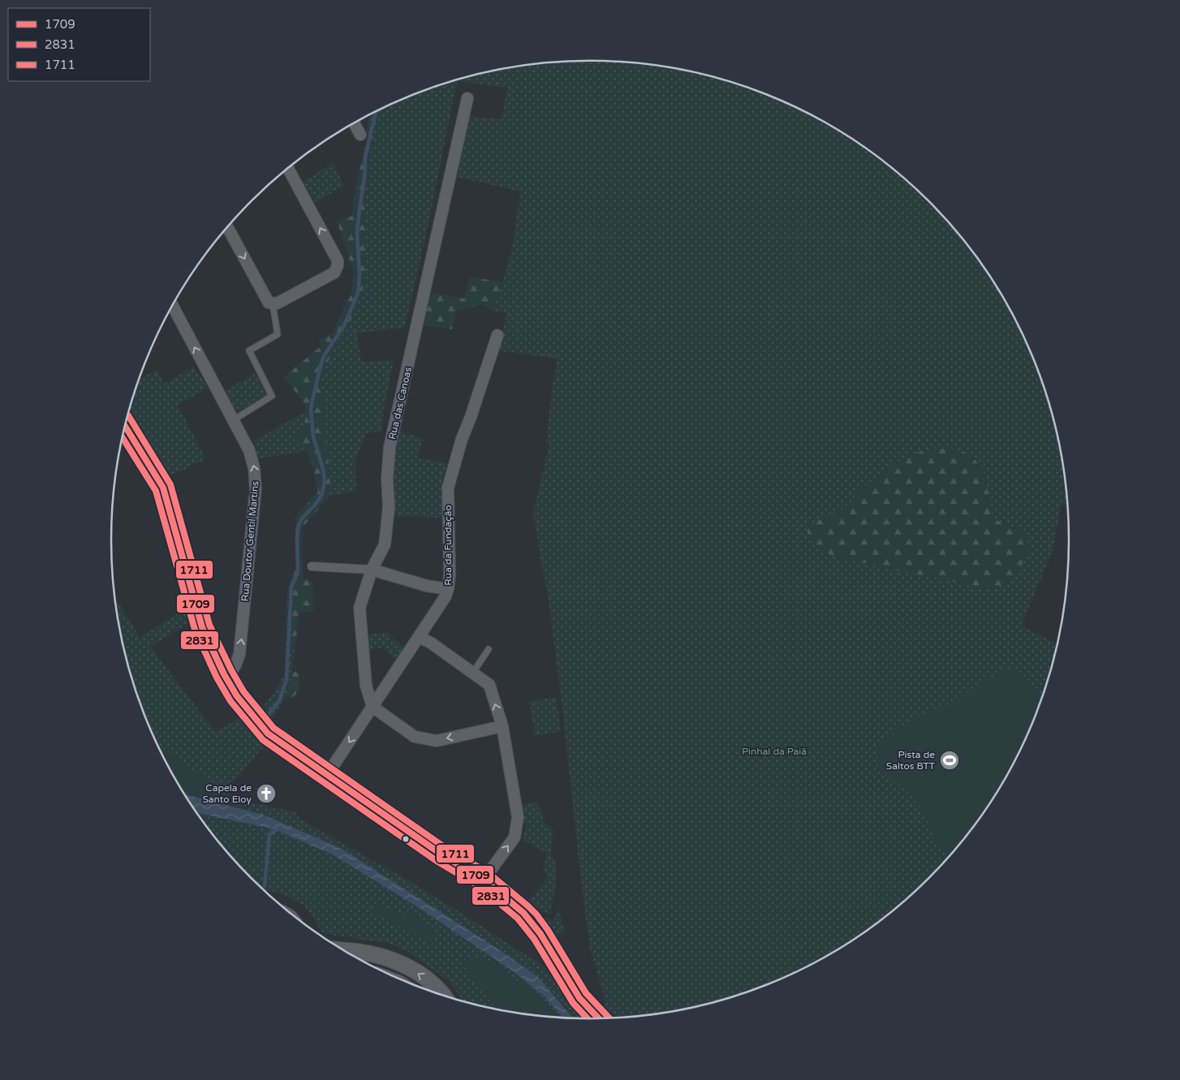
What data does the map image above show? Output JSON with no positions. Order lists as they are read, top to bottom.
{
  "streets": {
    "street": ["Rua das Canoas", "Rua Doutor Gentil Martins", "Rua da Fundação"]
  },
  "crossings": [
    ["Rua das Canoas", "Rua da Fundação"]
  ],
  "one_way": ["Rua Doutor Gentil Martins"],
  "parks": ["Pinhal da Paiã"],
  "places": {
    "sports": ["Pista de Saltos BTT"],
    "church": ["Capela de Santo Eloy"]
  },
  "lines": ["transit line 1711", "transit line 1709", "transit line 2831"],
  "legend": ["1709", "2831", "1711"]
}
